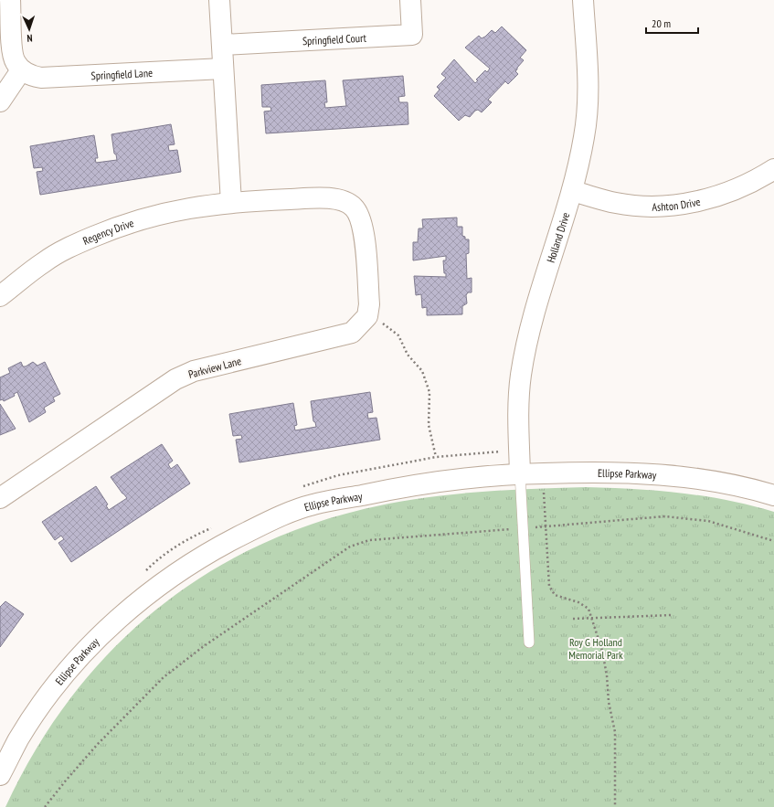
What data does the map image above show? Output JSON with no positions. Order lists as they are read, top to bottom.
{
  "streets": {
    "street": [
      "Springfield Court",
      "Springfield Lane",
      "Ashton Drive",
      "Regency Drive",
      "Holland Drive",
      "Parkview Lane",
      "Ellipse Parkway"
    ]
  },
  "crossings": [
    ["Ashton Drive", "Holland Drive"],
    ["Regency Drive", "Parkview Lane"],
    ["Holland Drive", "Ellipse Parkway"]
  ],
  "parks": ["Roy G Holland Memorial Park"],
  "scale_bar": "20 m",
  "north": "bottom"
}
